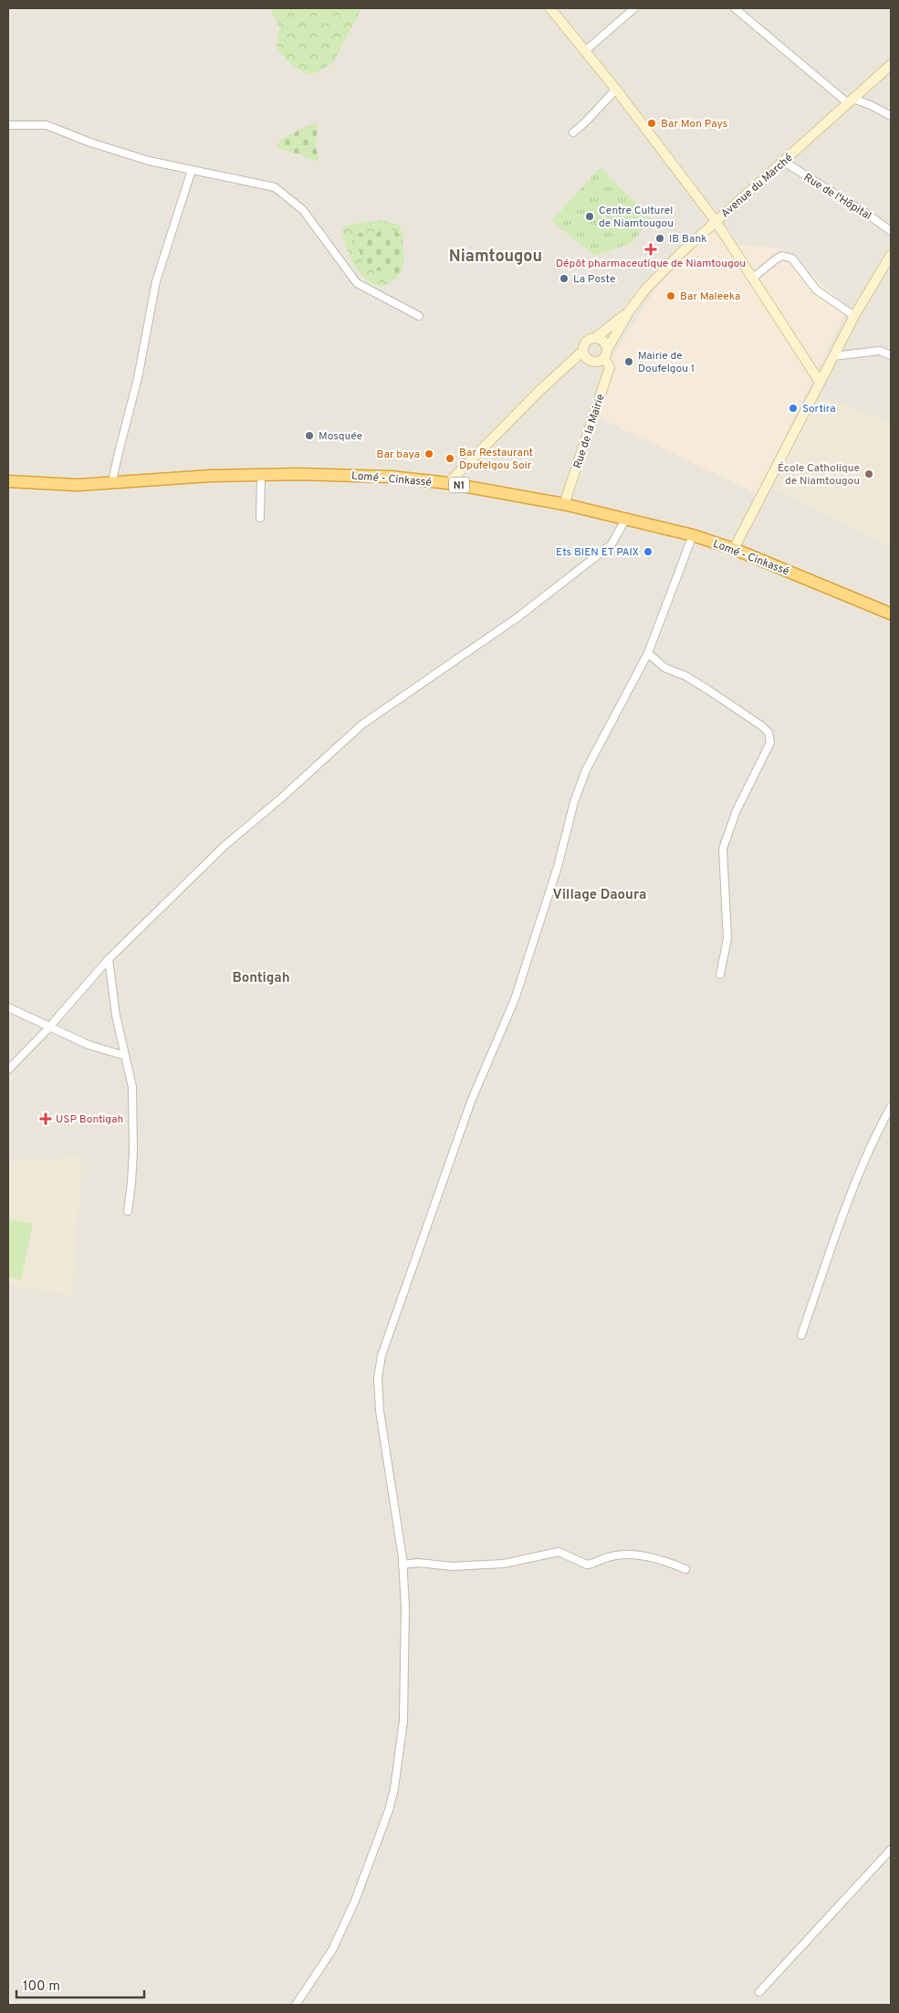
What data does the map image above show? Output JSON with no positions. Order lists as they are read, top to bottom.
{
  "streets": {
    "highway": ["Lomé - Cinkassé", "N1"],
    "main road": ["Avenue du Marché", "Rue de la Mairie"],
    "street": ["Rue de l'Hôpital"]
  },
  "crossings": [
    ["Avenue du Marché", "Rue de l'Hôpital"],
    ["Avenue du Marché", "Rue de la Mairie"],
    ["Rue de la Mairie", "Lomé - Cinkassé"]
  ],
  "districts": ["Niamtougou", "Village Daoura", "Bontigah"],
  "places": {
    "other": [
      "Bar Mon Pays",
      "Centre Culturel de Niamtougou",
      "IB Bank",
      "La Poste",
      "Bar Maleeka",
      "Mairie de Doufelgou 1",
      "Sortira",
      "Mosquée",
      "Bar baya",
      "Bar Restaurant Dpufelgou Soir",
      "École Catholique de Niamtougou",
      "Ets BIEN ET PAIX"
    ],
    "health": ["Dépôt pharmaceutique de Niamtougou", "USP Bontigah"]
  },
  "scale_bar": "100 m"
}
